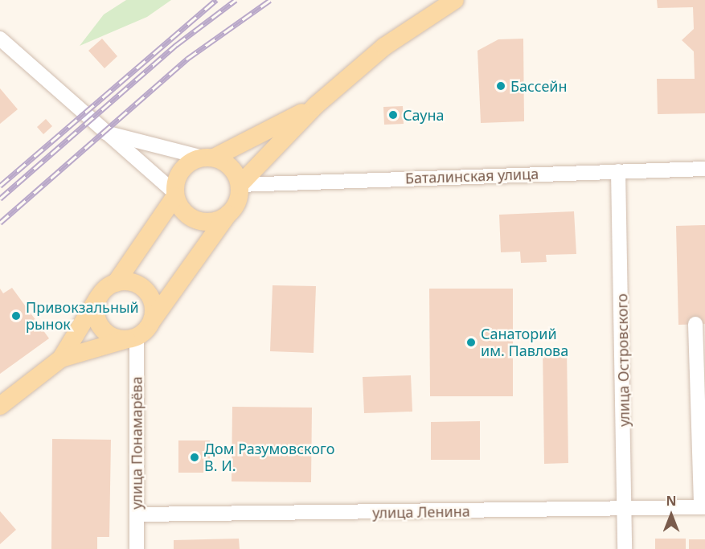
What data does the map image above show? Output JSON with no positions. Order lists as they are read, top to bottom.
{
  "streets": {
    "street": [
      "Баталинская улица",
      "улица Островского",
      "улица Понамарёва",
      "улица Ленина"
    ]
  },
  "crossings": [
    ["Баталинская улица", "улица Островского"],
    ["улица Островского", "улица Ленина"],
    ["улица Понамарёва", "улица Ленина"]
  ],
  "places": [
    "Бассейн",
    "Сауна",
    "Привокзальный рынок",
    "Санаторий им. Павлова",
    "Дом Разумовского В. И."
  ],
  "north": "top"
}
